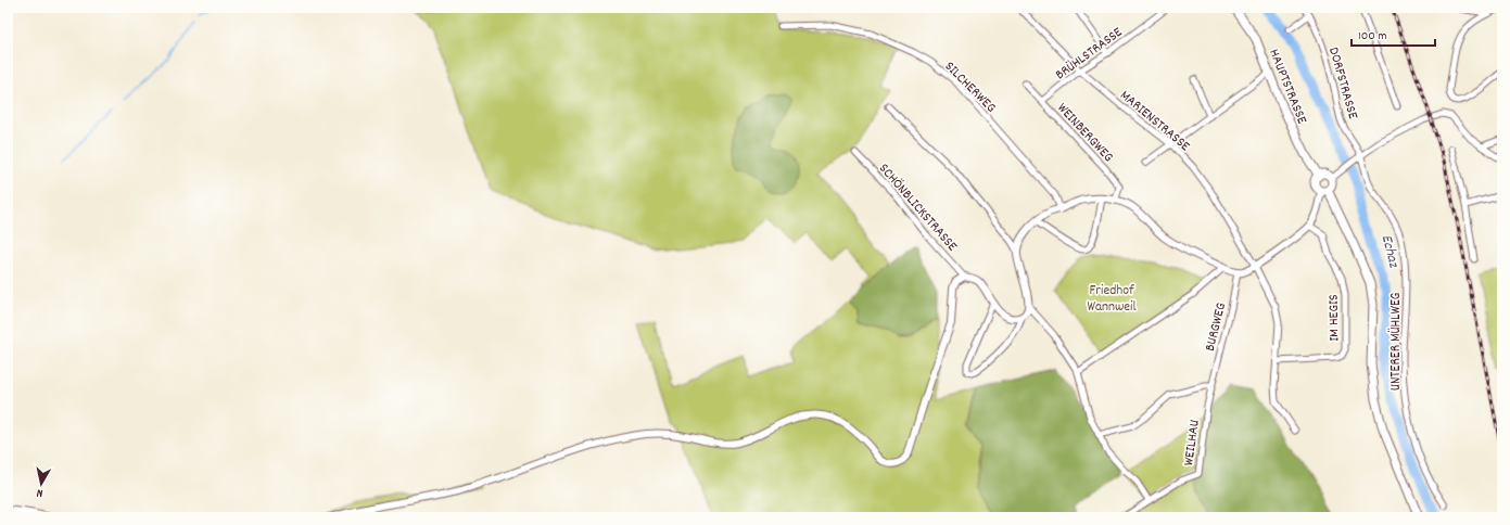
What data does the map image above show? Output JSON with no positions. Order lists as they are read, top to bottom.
{
  "streets": {
    "main road": ["HAUPTSTRASSE"],
    "street": [
      "BRÜHLSTRASSE",
      "DORFSTRASSE",
      "SILCHERWEG",
      "MARIENSTRASSE",
      "WEINBERGWEG",
      "SCHÖNBLICKSTRASSE",
      "IM HEGIS",
      "BURGWEG",
      "UNTERER MÜHLWEG",
      "WEILHAU"
    ]
  },
  "crossings": [
    ["BRÜHLSTRASSE", "MARIENSTRASSE"],
    ["BRÜHLSTRASSE", "WEINBERGWEG"],
    ["DORFSTRASSE", "UNTERER MÜHLWEG"],
    ["MARIENSTRASSE", "IM HEGIS"],
    ["BURGWEG", "WEILHAU"]
  ],
  "water": ["Echaz"],
  "parks": ["Friedhof Wannweil"],
  "scale_bar": "100 m",
  "north": "bottom"
}
